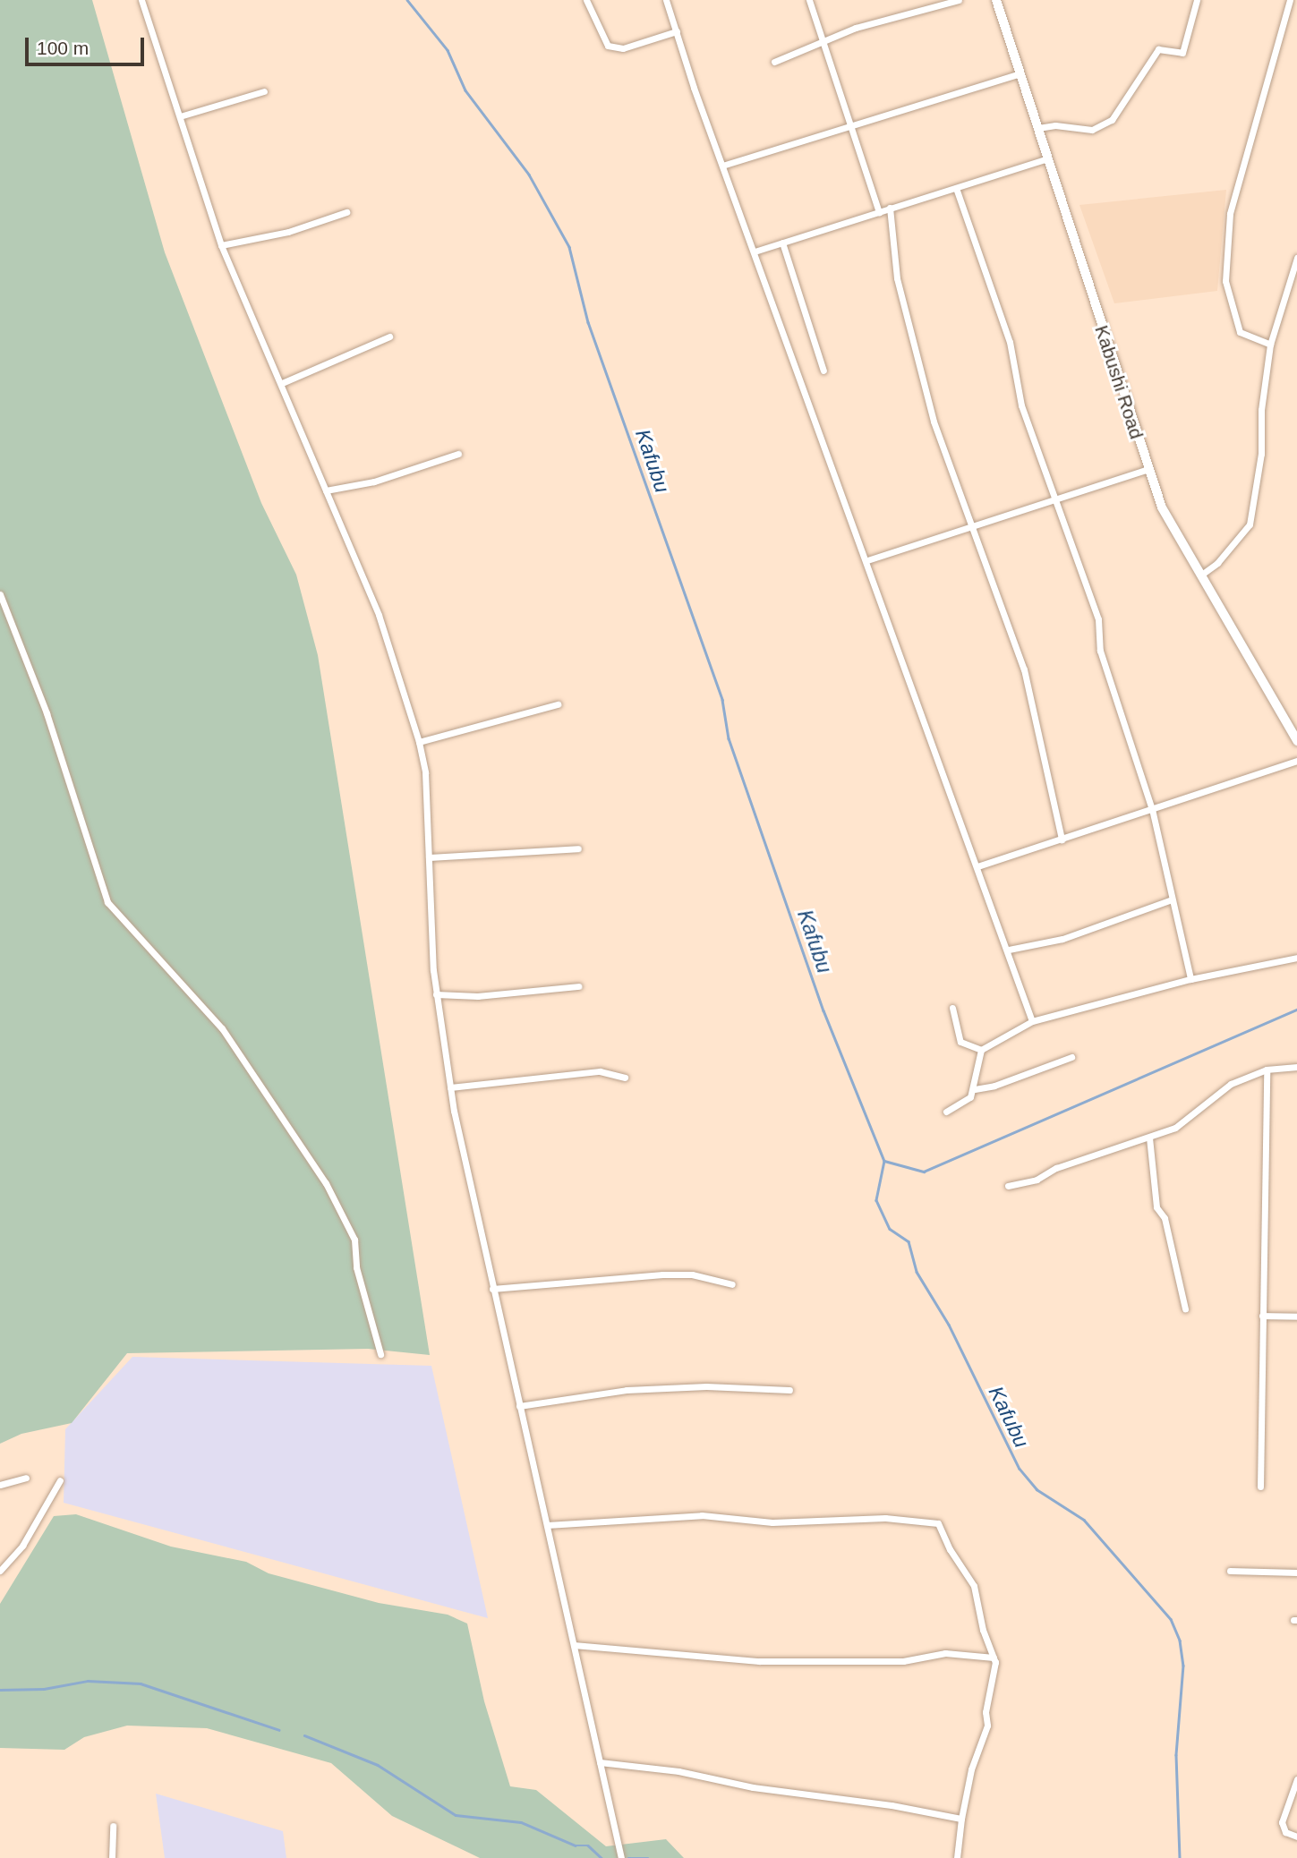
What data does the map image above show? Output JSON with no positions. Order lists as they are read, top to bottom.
{
  "streets": {
    "main road": ["Kabushi Road"]
  },
  "water": ["Kafubu"],
  "scale_bar": "100 m"
}
